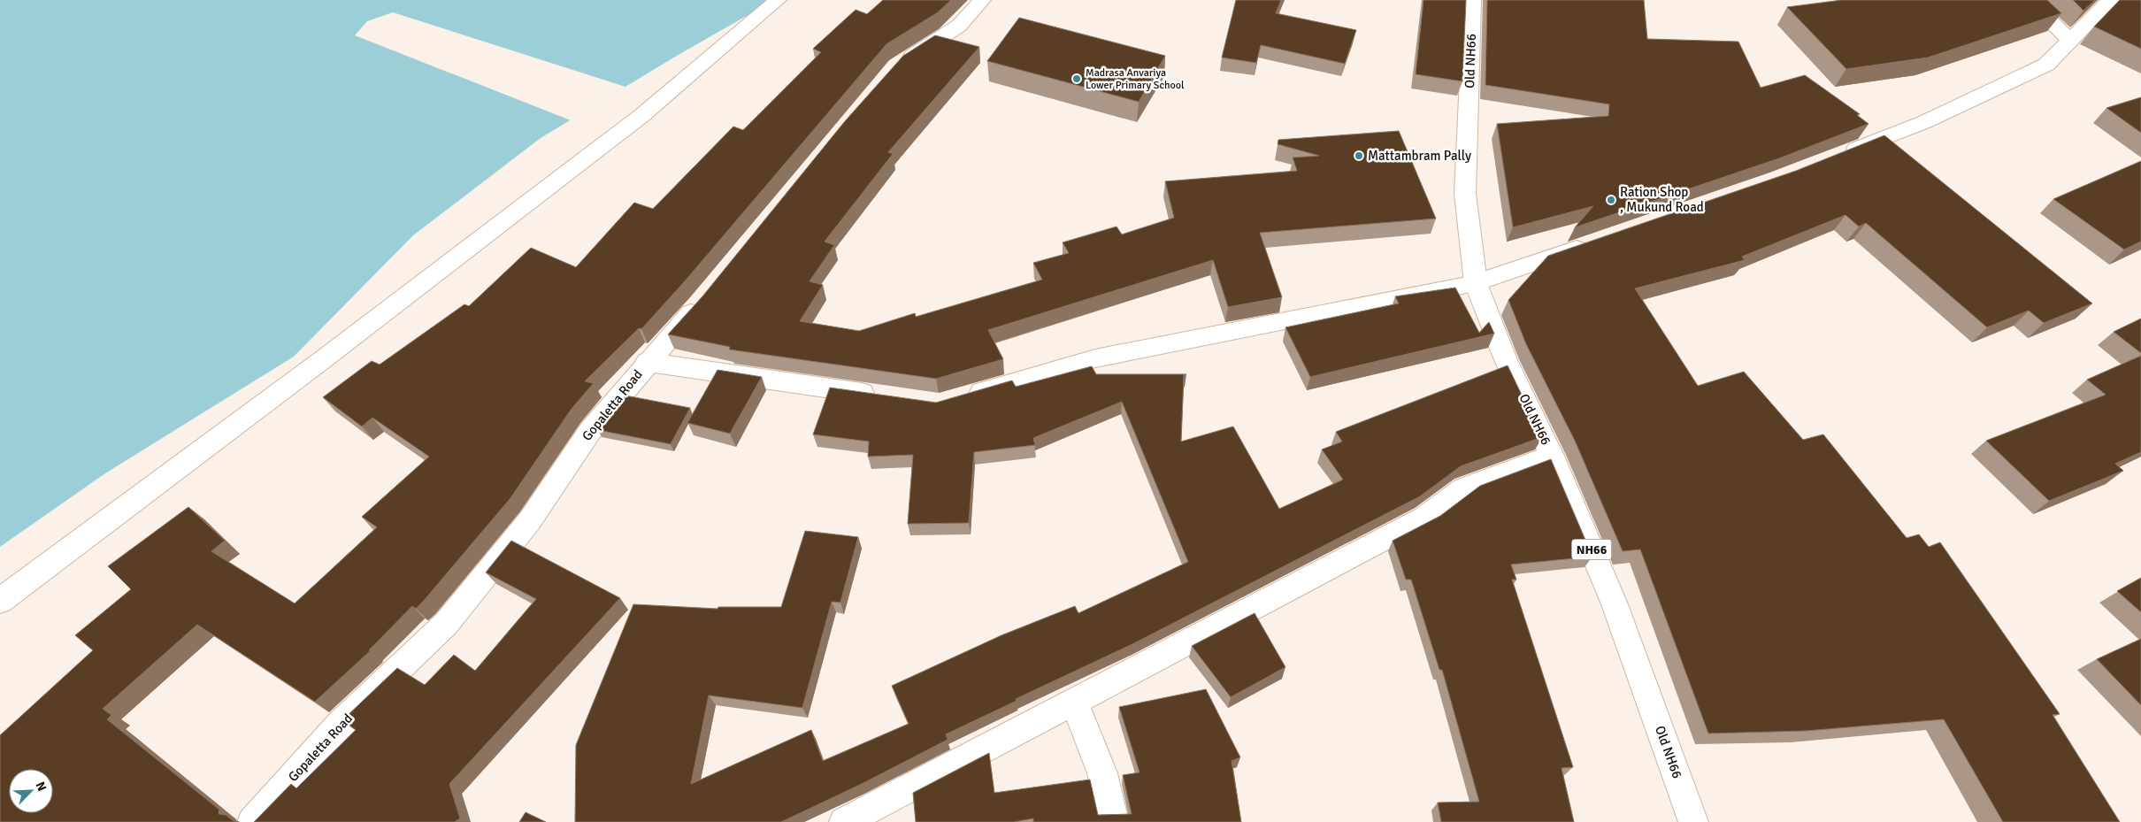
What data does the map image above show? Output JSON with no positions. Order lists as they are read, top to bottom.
{
  "streets": {
    "street": ["Old NH66", "Gopaletta Road", "NH66"]
  },
  "places": ["Madrasa Anvariya Lower Primary School", "Mattambram Pally", "Ration Shop , Mukund Road"],
  "north": "top right"
}
